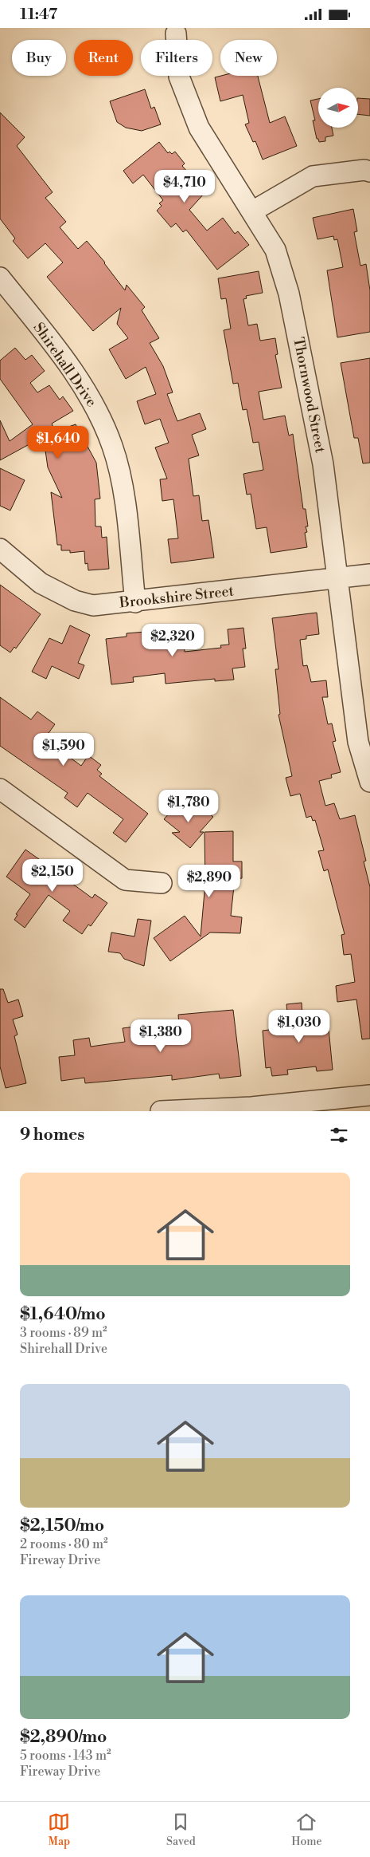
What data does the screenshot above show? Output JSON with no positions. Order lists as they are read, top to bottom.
{
  "streets": {
    "street": ["Shirehall Drive", "Thornwood Street", "Brookshire Street"]
  },
  "crossings": [
    ["Shirehall Drive", "Brookshire Street"],
    ["Thornwood Street", "Brookshire Street"]
  ],
  "north": "right",
  "page": {
    "status": "11:47",
    "chip": [
      "Buy",
      "Rent",
      "Filters",
      "New"
    ],
    "price": [
      "$4,710",
      "$1,640",
      "$2,320",
      "$1,590",
      "$1,780",
      "$2,150",
      "$2,890",
      "$1,030",
      "$1,380"
    ],
    "heading": "9 homes",
    "list": [
      {
        "name": "$1,640/mo",
        "note": "3 rooms · 89 m² · Shirehall Drive"
      },
      {
        "name": "$2,150/mo",
        "note": "2 rooms · 80 m² · Fireway Drive"
      },
      {
        "name": "$2,890/mo",
        "note": "5 rooms · 143 m² · Fireway Drive"
      }
    ],
    "tabs": ["Map", "Saved", "Home"]
  }
}
